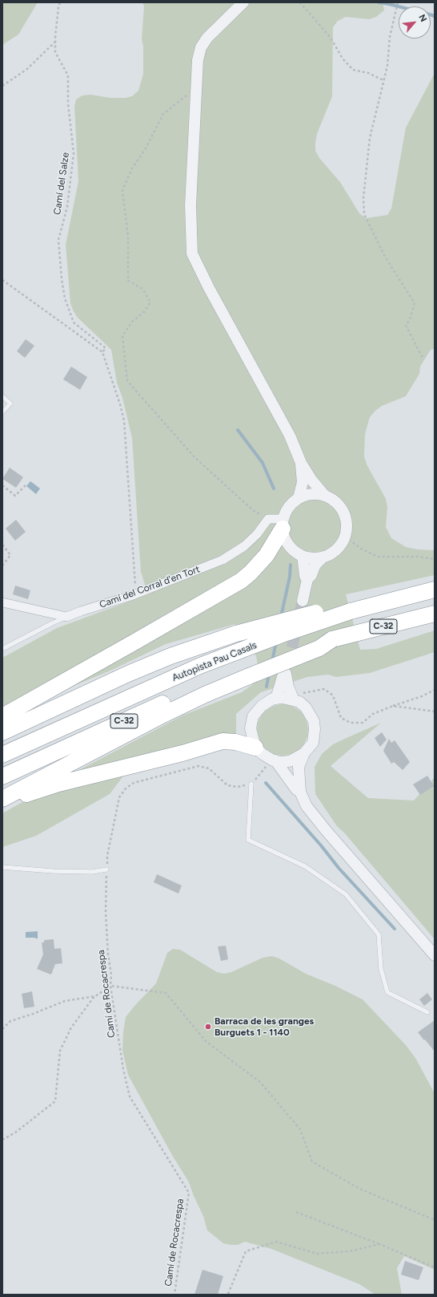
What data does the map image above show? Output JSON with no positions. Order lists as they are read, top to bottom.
{
  "streets": {
    "highway": ["C-32", "Autopista Pau Casals"],
    "street": ["Camí del Corral d'en Tort"],
    "path": ["Camí del Salze", "Camí de Rocacrespa"]
  },
  "places": ["Barraca de les granges Burguets 1 - 1140"],
  "north": "top right"
}
